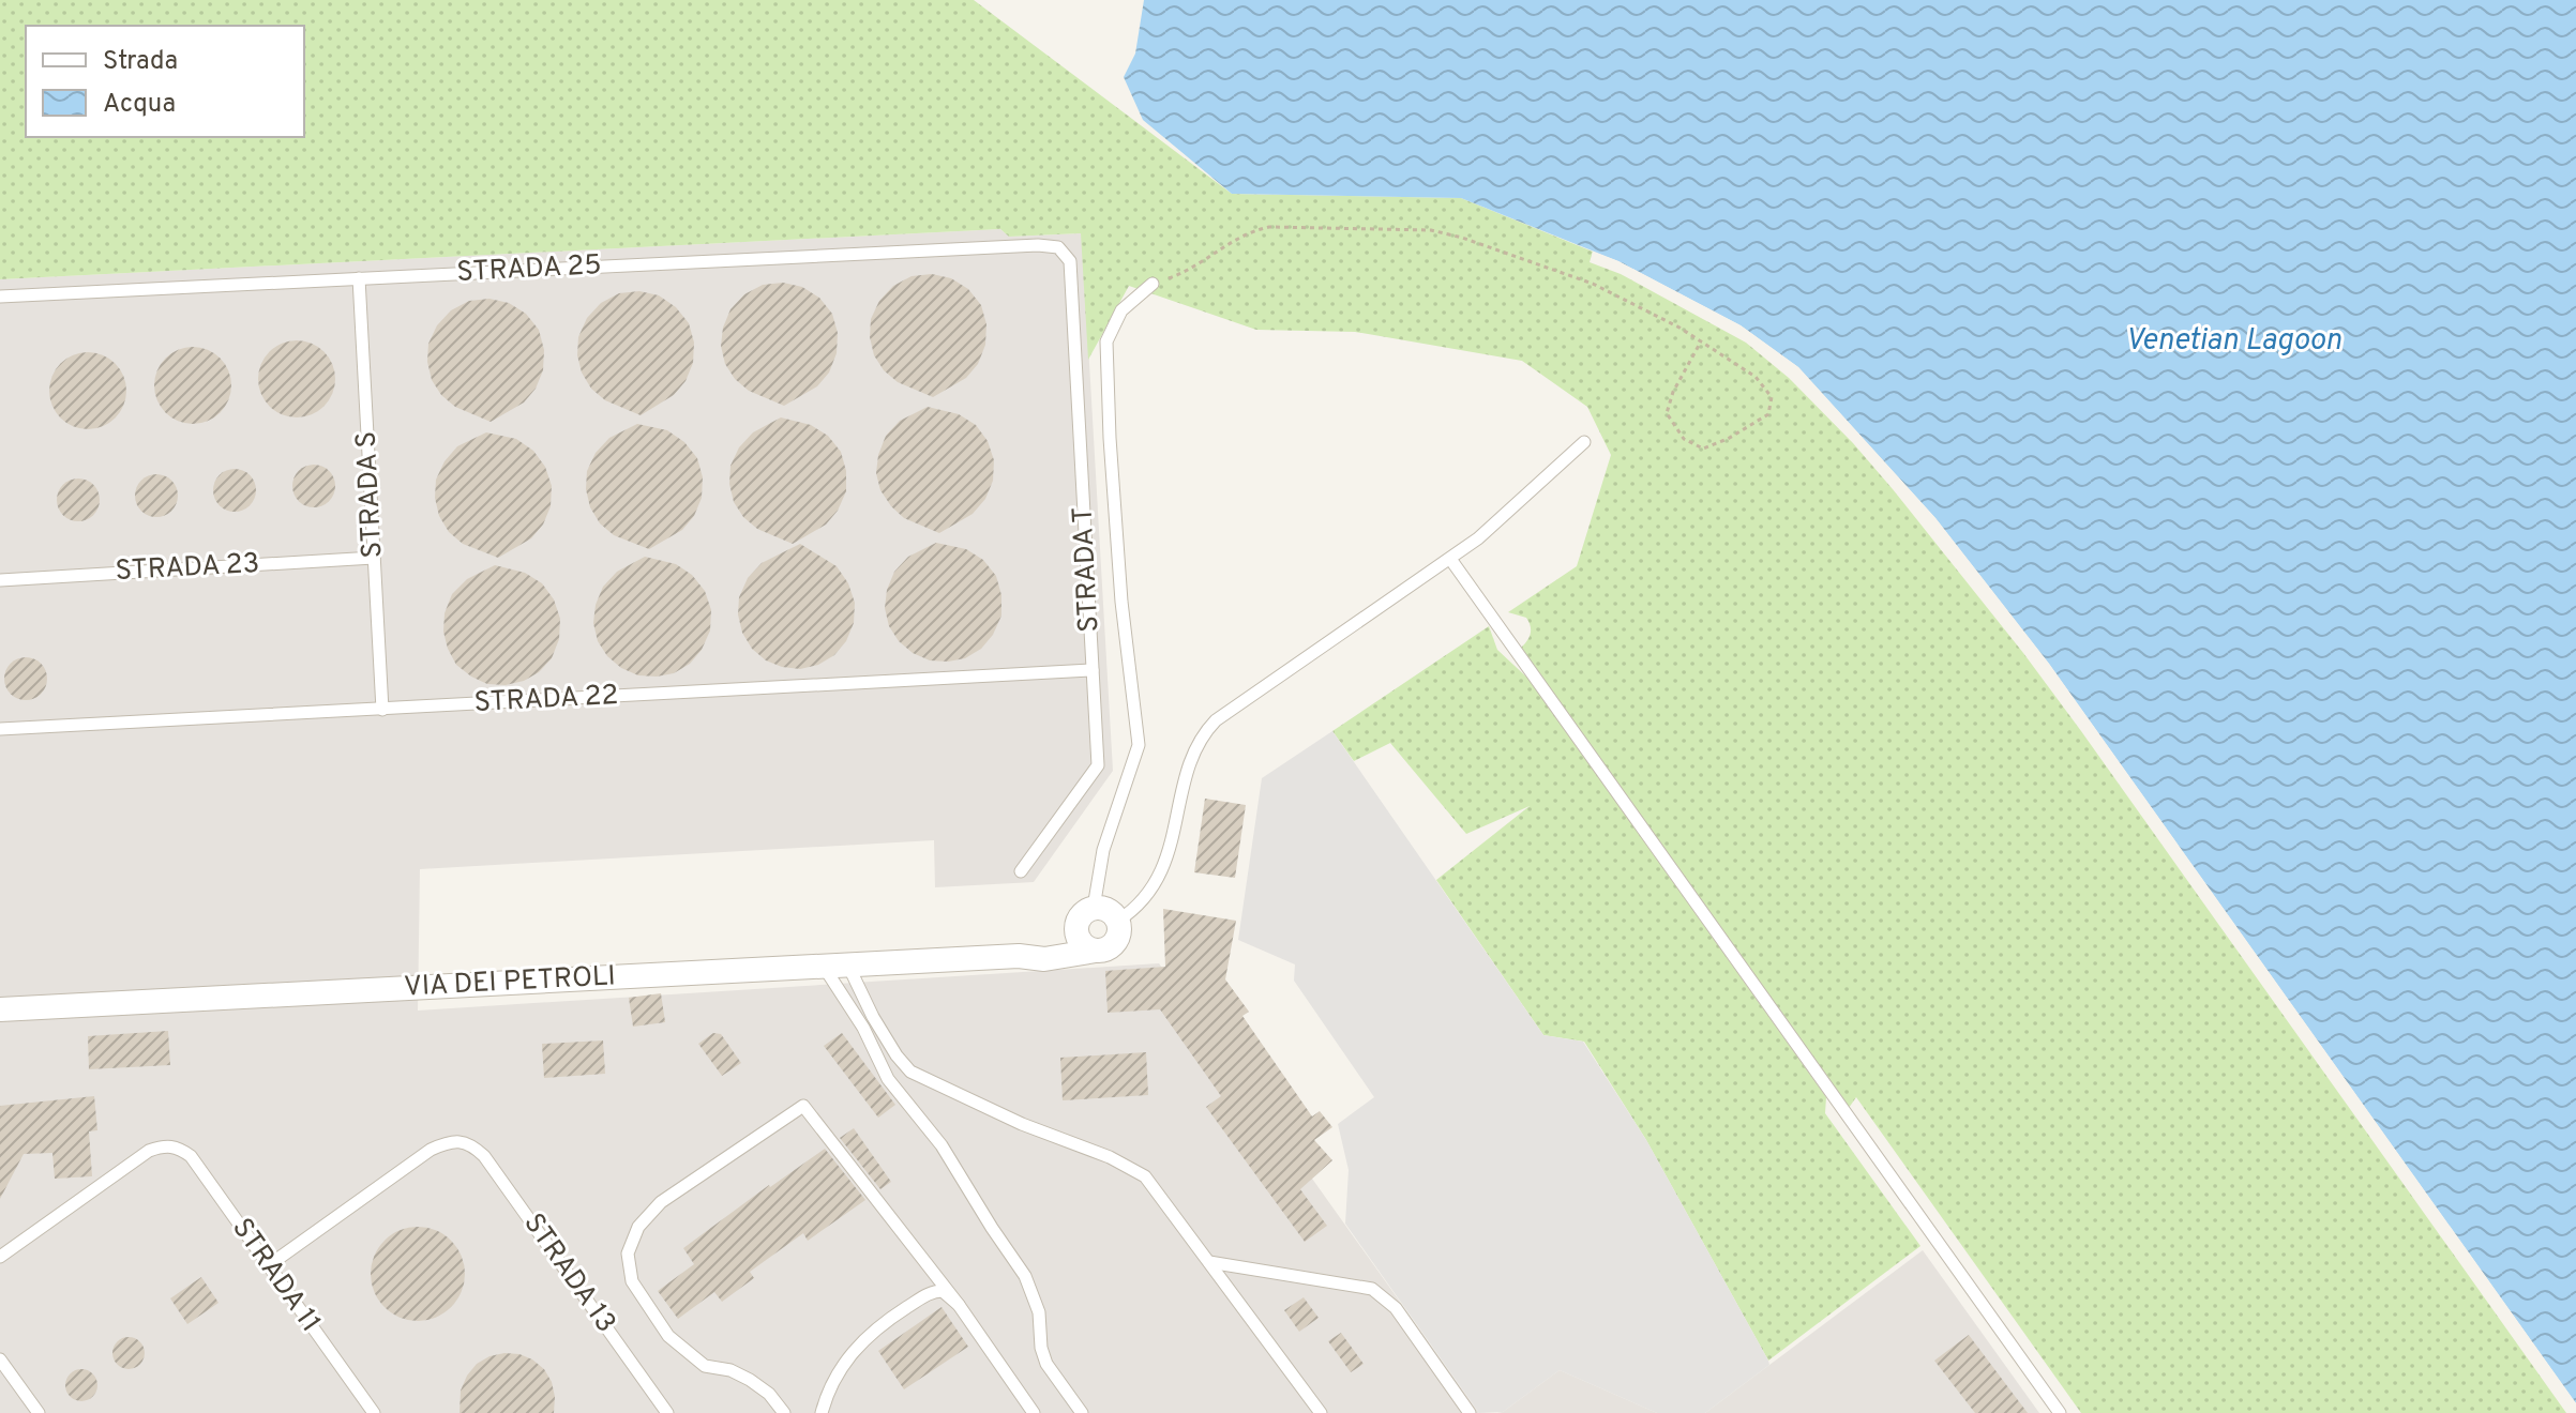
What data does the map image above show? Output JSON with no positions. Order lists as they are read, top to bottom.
{
  "streets": {
    "street": ["VIA DEI PETROLI"],
    "lane": [
      "STRADA 25",
      "STRADA S",
      "STRADA 23",
      "STRADA T",
      "STRADA 22",
      "STRADA 13",
      "STRADA 11"
    ]
  },
  "crossings": [
    ["STRADA 25", "STRADA S"],
    ["STRADA 25", "STRADA T"],
    ["STRADA S", "STRADA 23"],
    ["STRADA S", "STRADA 22"],
    ["STRADA T", "STRADA 22"],
    ["STRADA 13", "STRADA 11"]
  ],
  "water": ["Venetian Lagoon"],
  "legend": ["Strada", "Acqua"]
}
